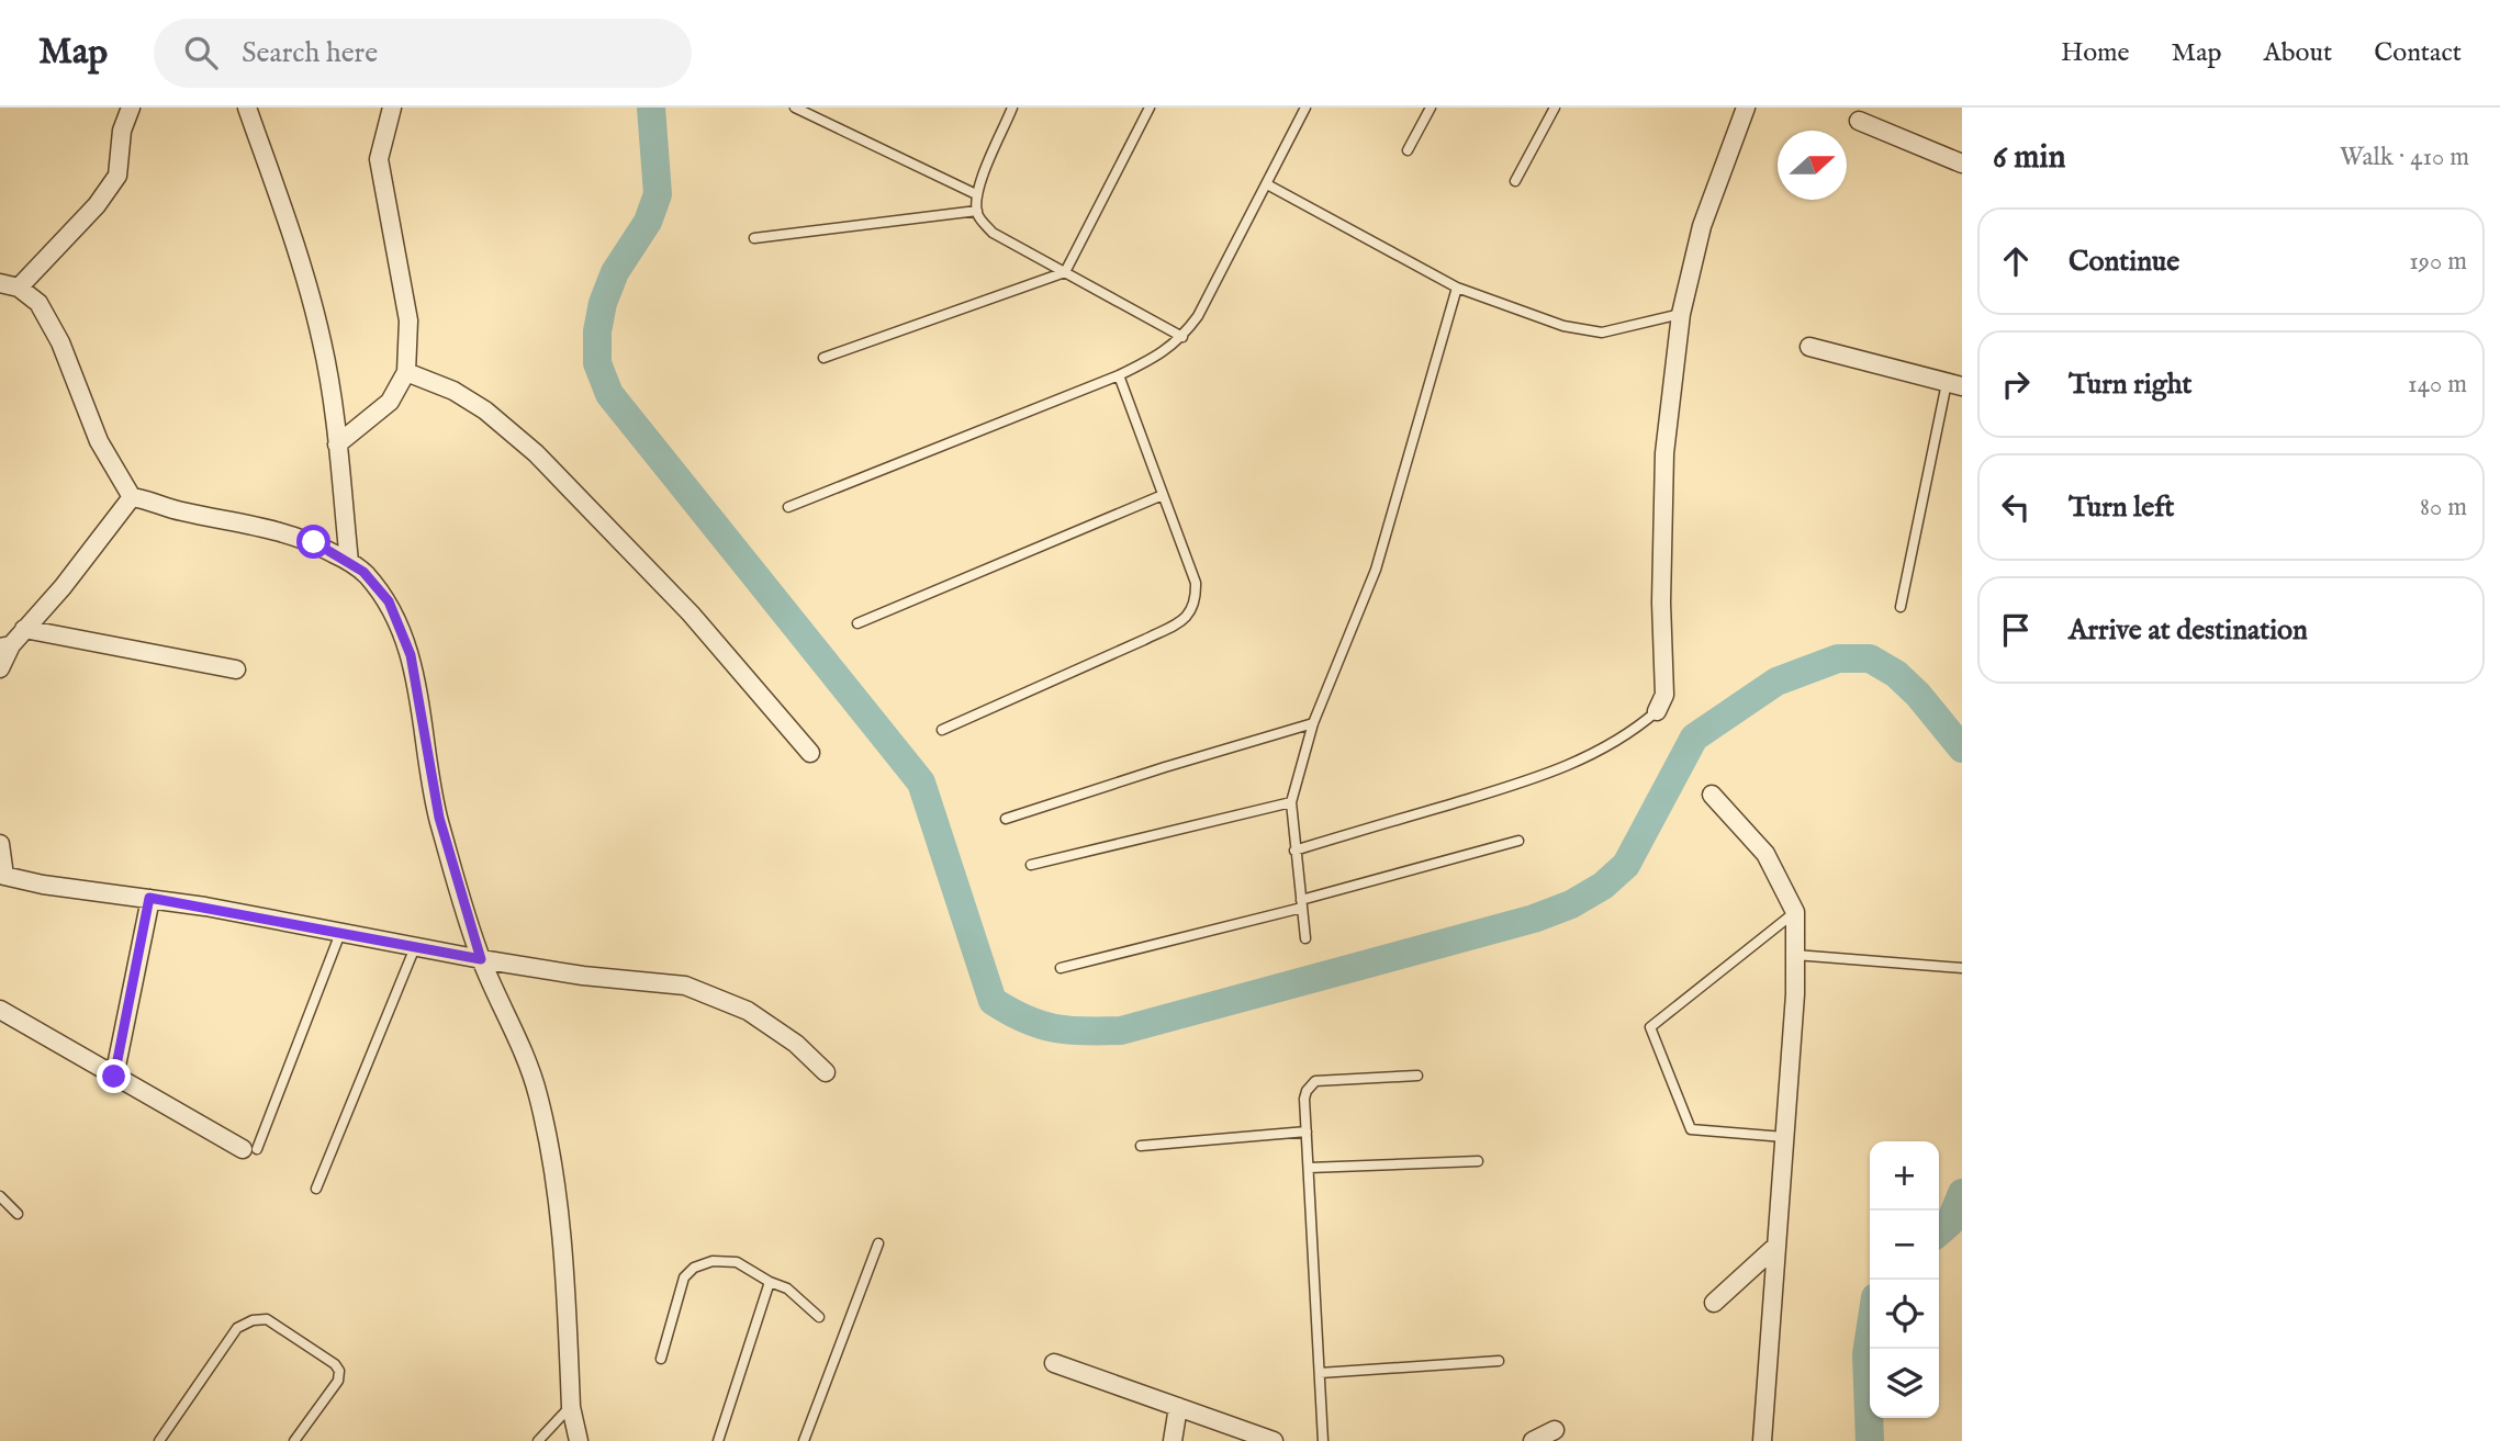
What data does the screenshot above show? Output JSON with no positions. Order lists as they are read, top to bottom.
{
  "north": "right",
  "page": {
    "header": "Map",
    "search": "Search here",
    "nav": [
      "Home",
      "Map",
      "About",
      "Contact"
    ],
    "heading": ["6 min", "Walk · 410 m"],
    "list": [
      ["Continue", "190 m"],
      ["Turn right", "140 m"],
      ["Turn left", "80 m"],
      "Arrive at destination"
    ],
    "map_buttons": ["+", "−"]
  }
}
